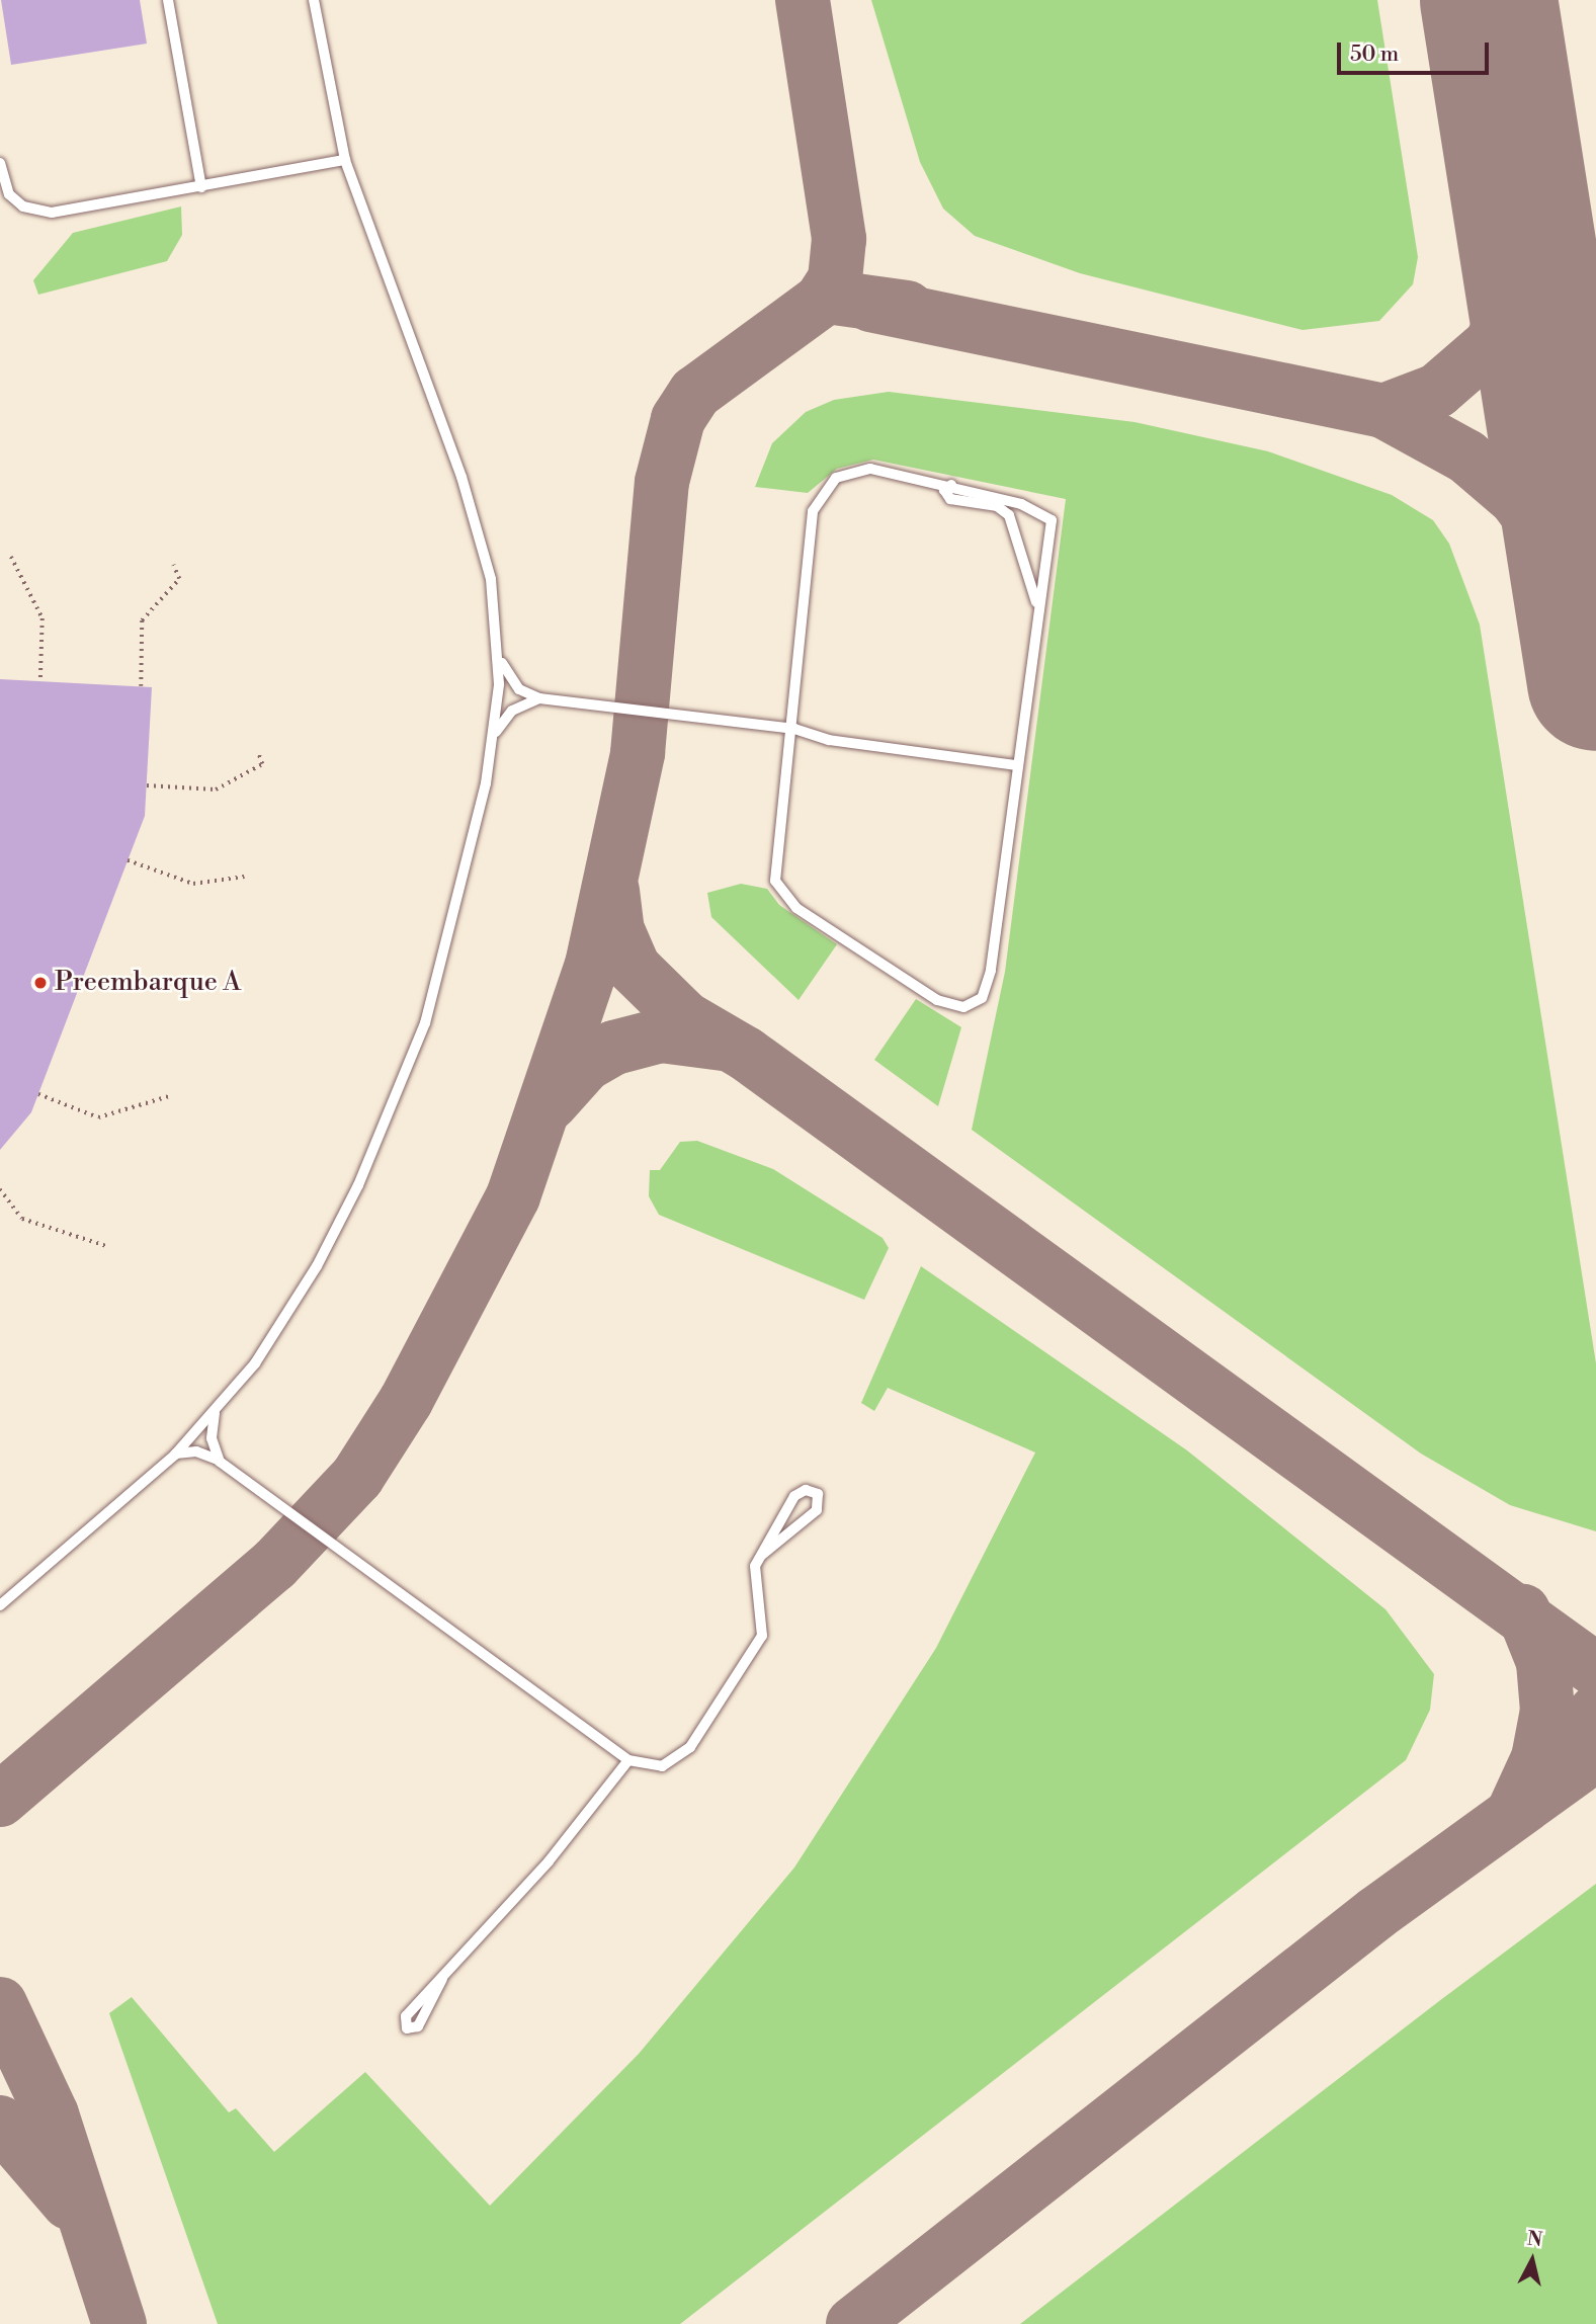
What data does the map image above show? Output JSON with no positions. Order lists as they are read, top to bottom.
{
  "places": ["Preembarque A"],
  "scale_bar": "50 m",
  "north": "top"
}
